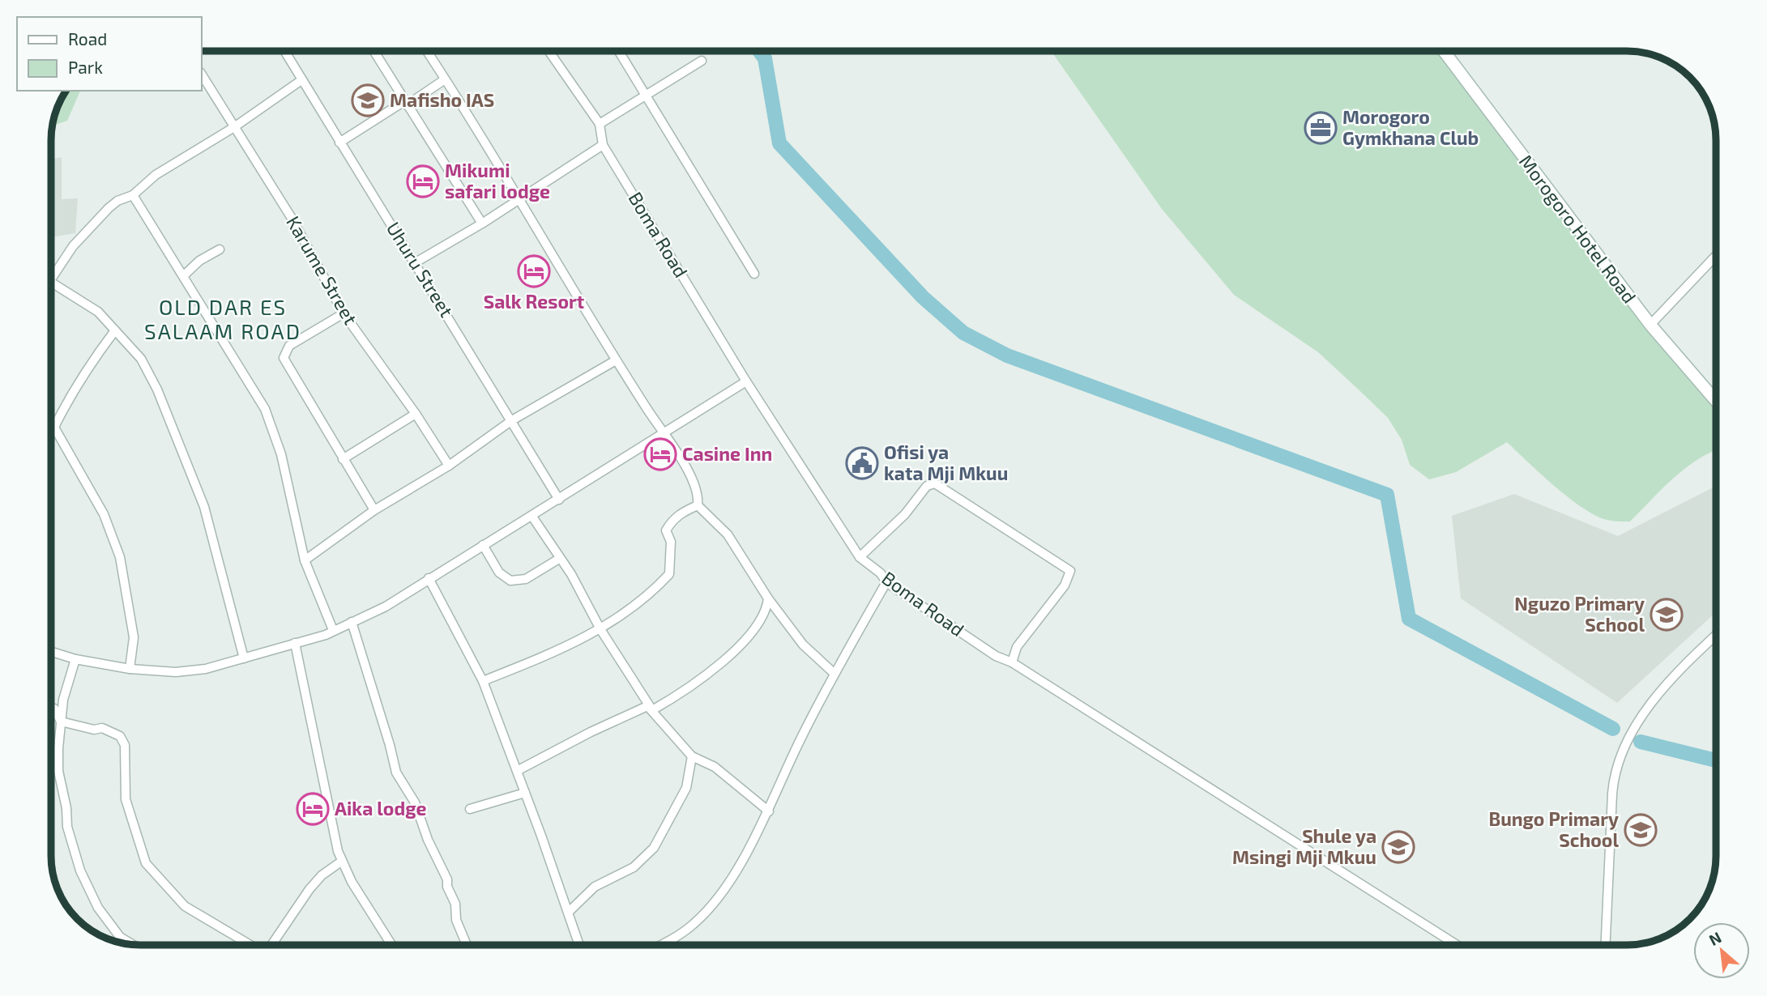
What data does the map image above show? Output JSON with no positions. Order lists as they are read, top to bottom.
{
  "streets": {
    "street": [
      "Morogoro Hotel Road",
      "Boma Road",
      "Uhuru Street",
      "Karume Street"
    ]
  },
  "districts": ["OLD DAR ES SALAAM ROAD"],
  "places": {
    "school or university": [
      "Mafisho IAS",
      "Nguzo Primary School",
      "Bungo Primary School",
      "Shule ya Msingi Mji Mkuu"
    ],
    "office": ["Morogoro Gymkhana Club"],
    "hotel": [
      "Mikumi safari lodge",
      "Salk Resort",
      "Casine Inn",
      "Aika lodge"
    ],
    "public building": ["Ofisi ya kata Mji Mkuu"]
  },
  "legend": ["Road", "Park"],
  "north": "top left"
}
